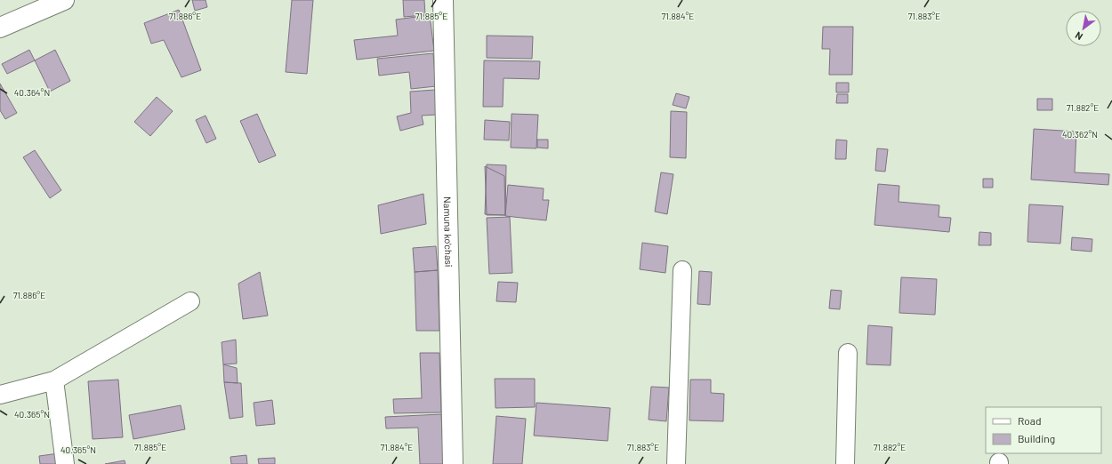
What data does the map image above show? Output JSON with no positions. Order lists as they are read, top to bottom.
{
  "streets": {
    "main road": ["Namuna ko'chasi"]
  },
  "legend": ["Road", "Building"],
  "north": "bottom left",
  "coordinates": [
    "71.886°E",
    "71.885°E",
    "71.884°E",
    "71.883°E",
    "40.364°N",
    "71.882°E",
    "40.362°N",
    "40.365°N"
  ]
}
